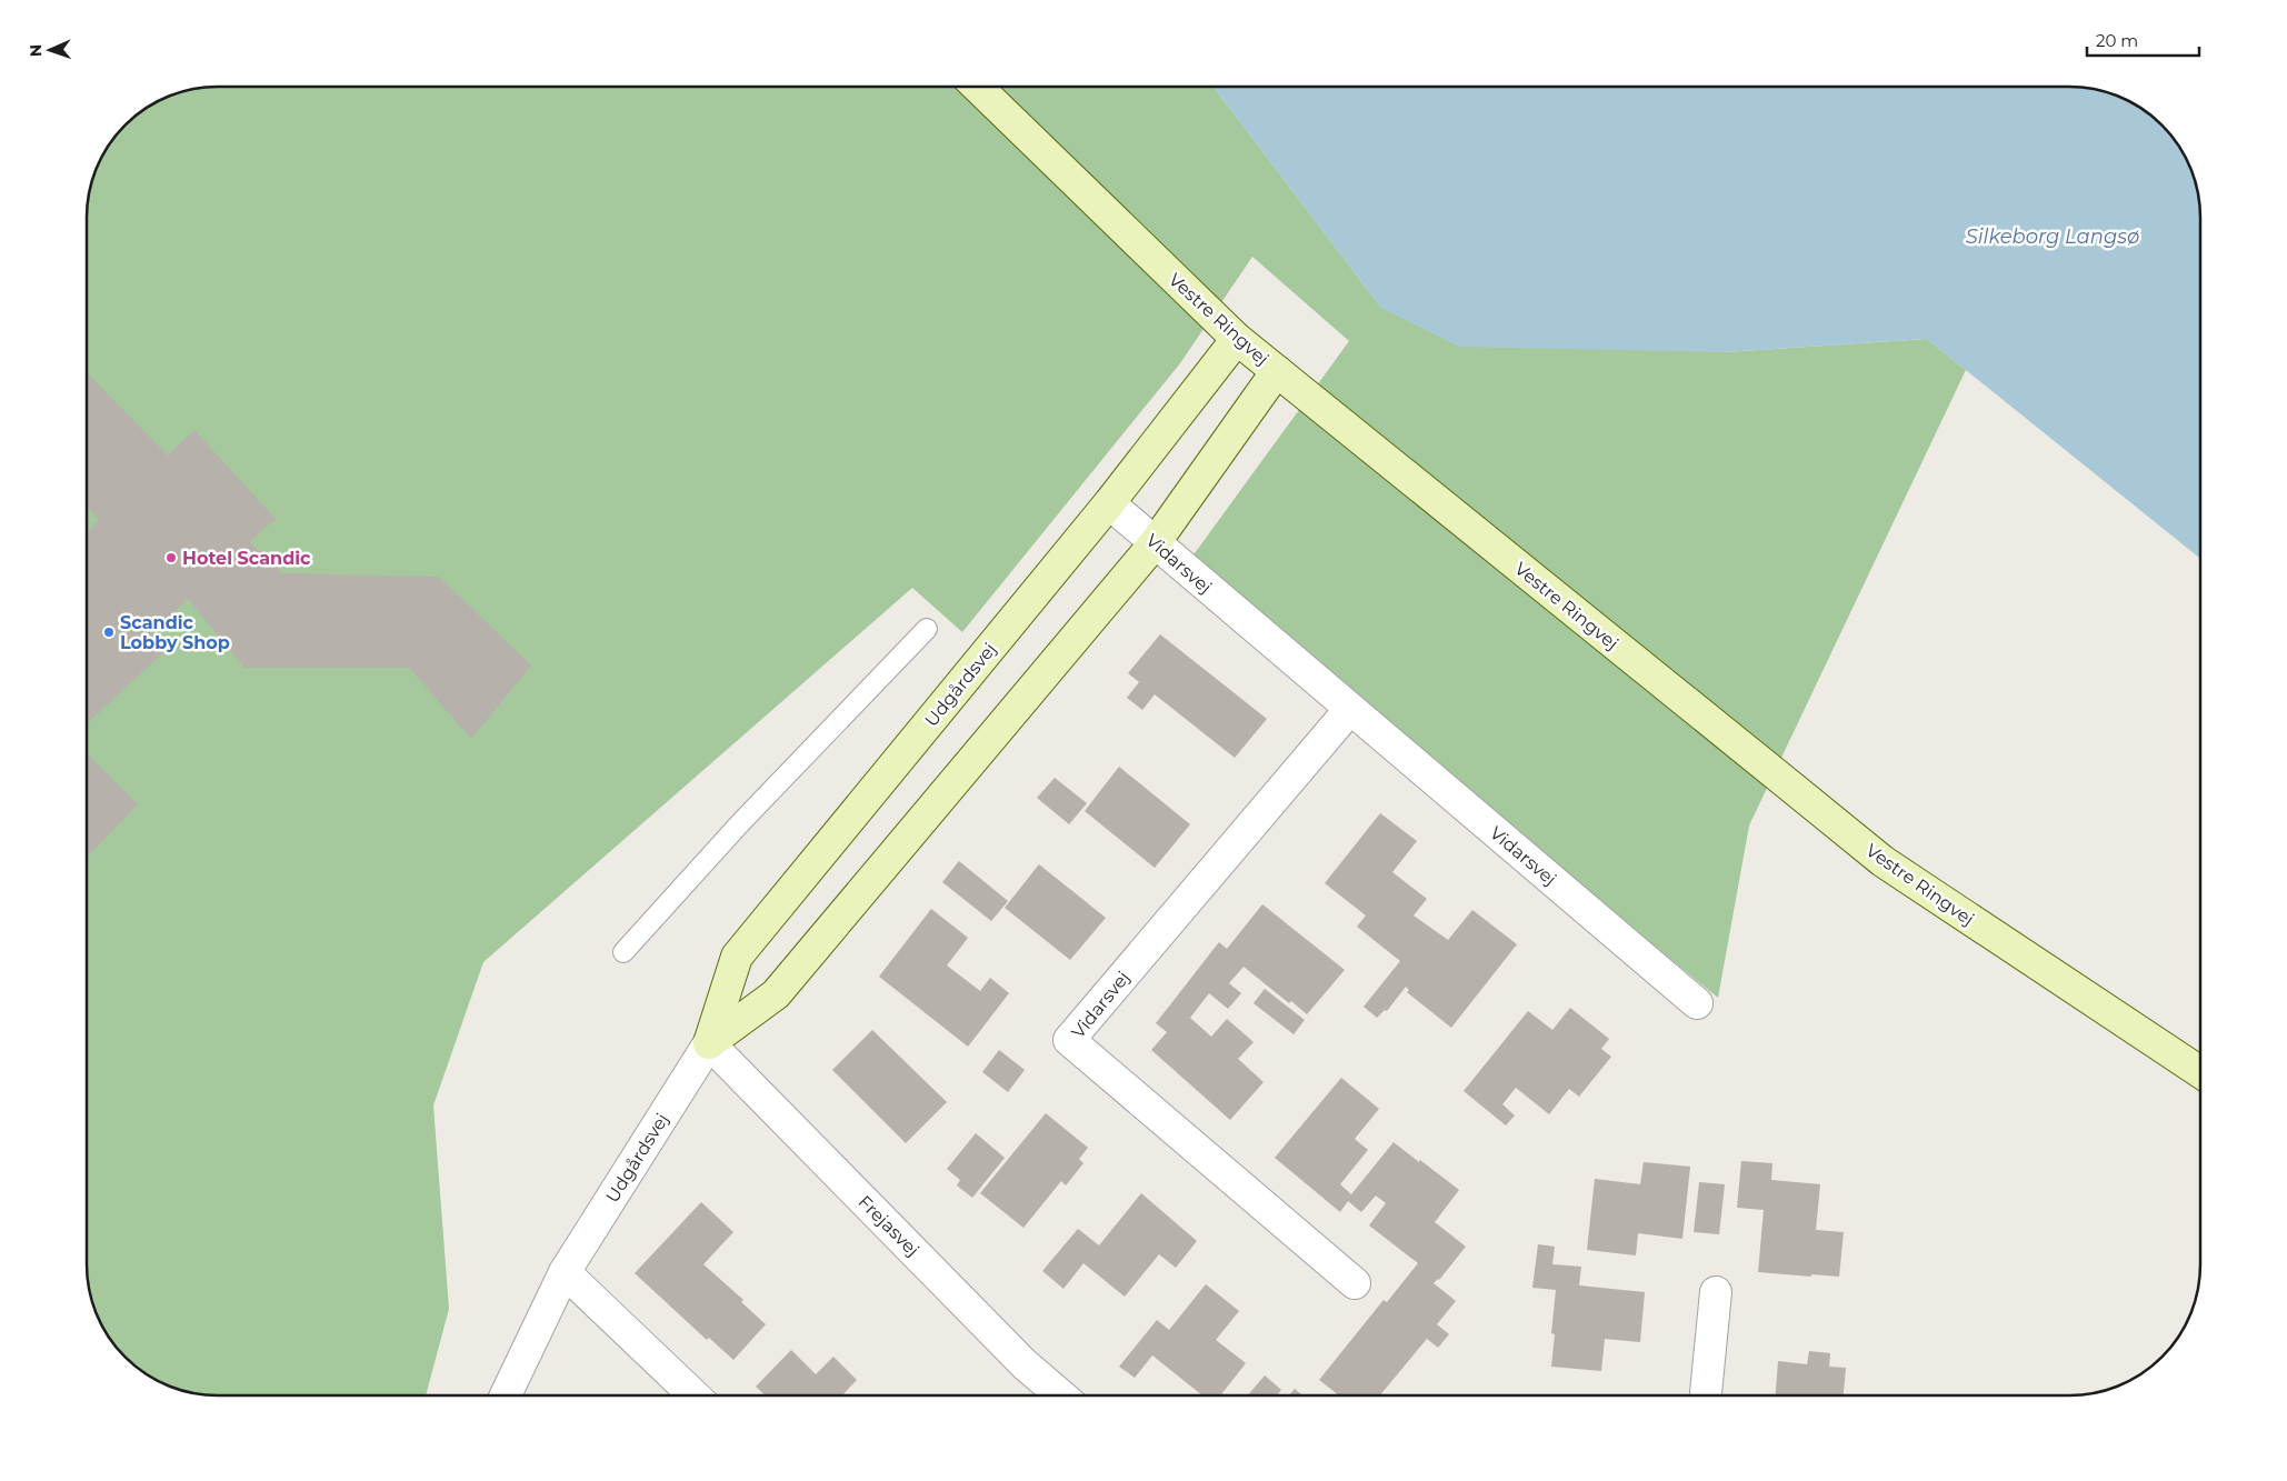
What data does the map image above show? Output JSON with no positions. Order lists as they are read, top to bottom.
{
  "streets": {
    "street": [
      "Vestre Ringvej",
      "Vidarsvej",
      "Udgårdsvej",
      "Frejasvej"
    ]
  },
  "crossings": [
    ["Vestre Ringvej", "Udgårdsvej"],
    ["Vidarsvej", "Udgårdsvej"],
    ["Udgårdsvej", "Frejasvej"]
  ],
  "water": ["Silkeborg Langsø"],
  "places": ["Hotel Scandic", "Scandic Lobby Shop"],
  "scale_bar": "20 m",
  "north": "left"
}
